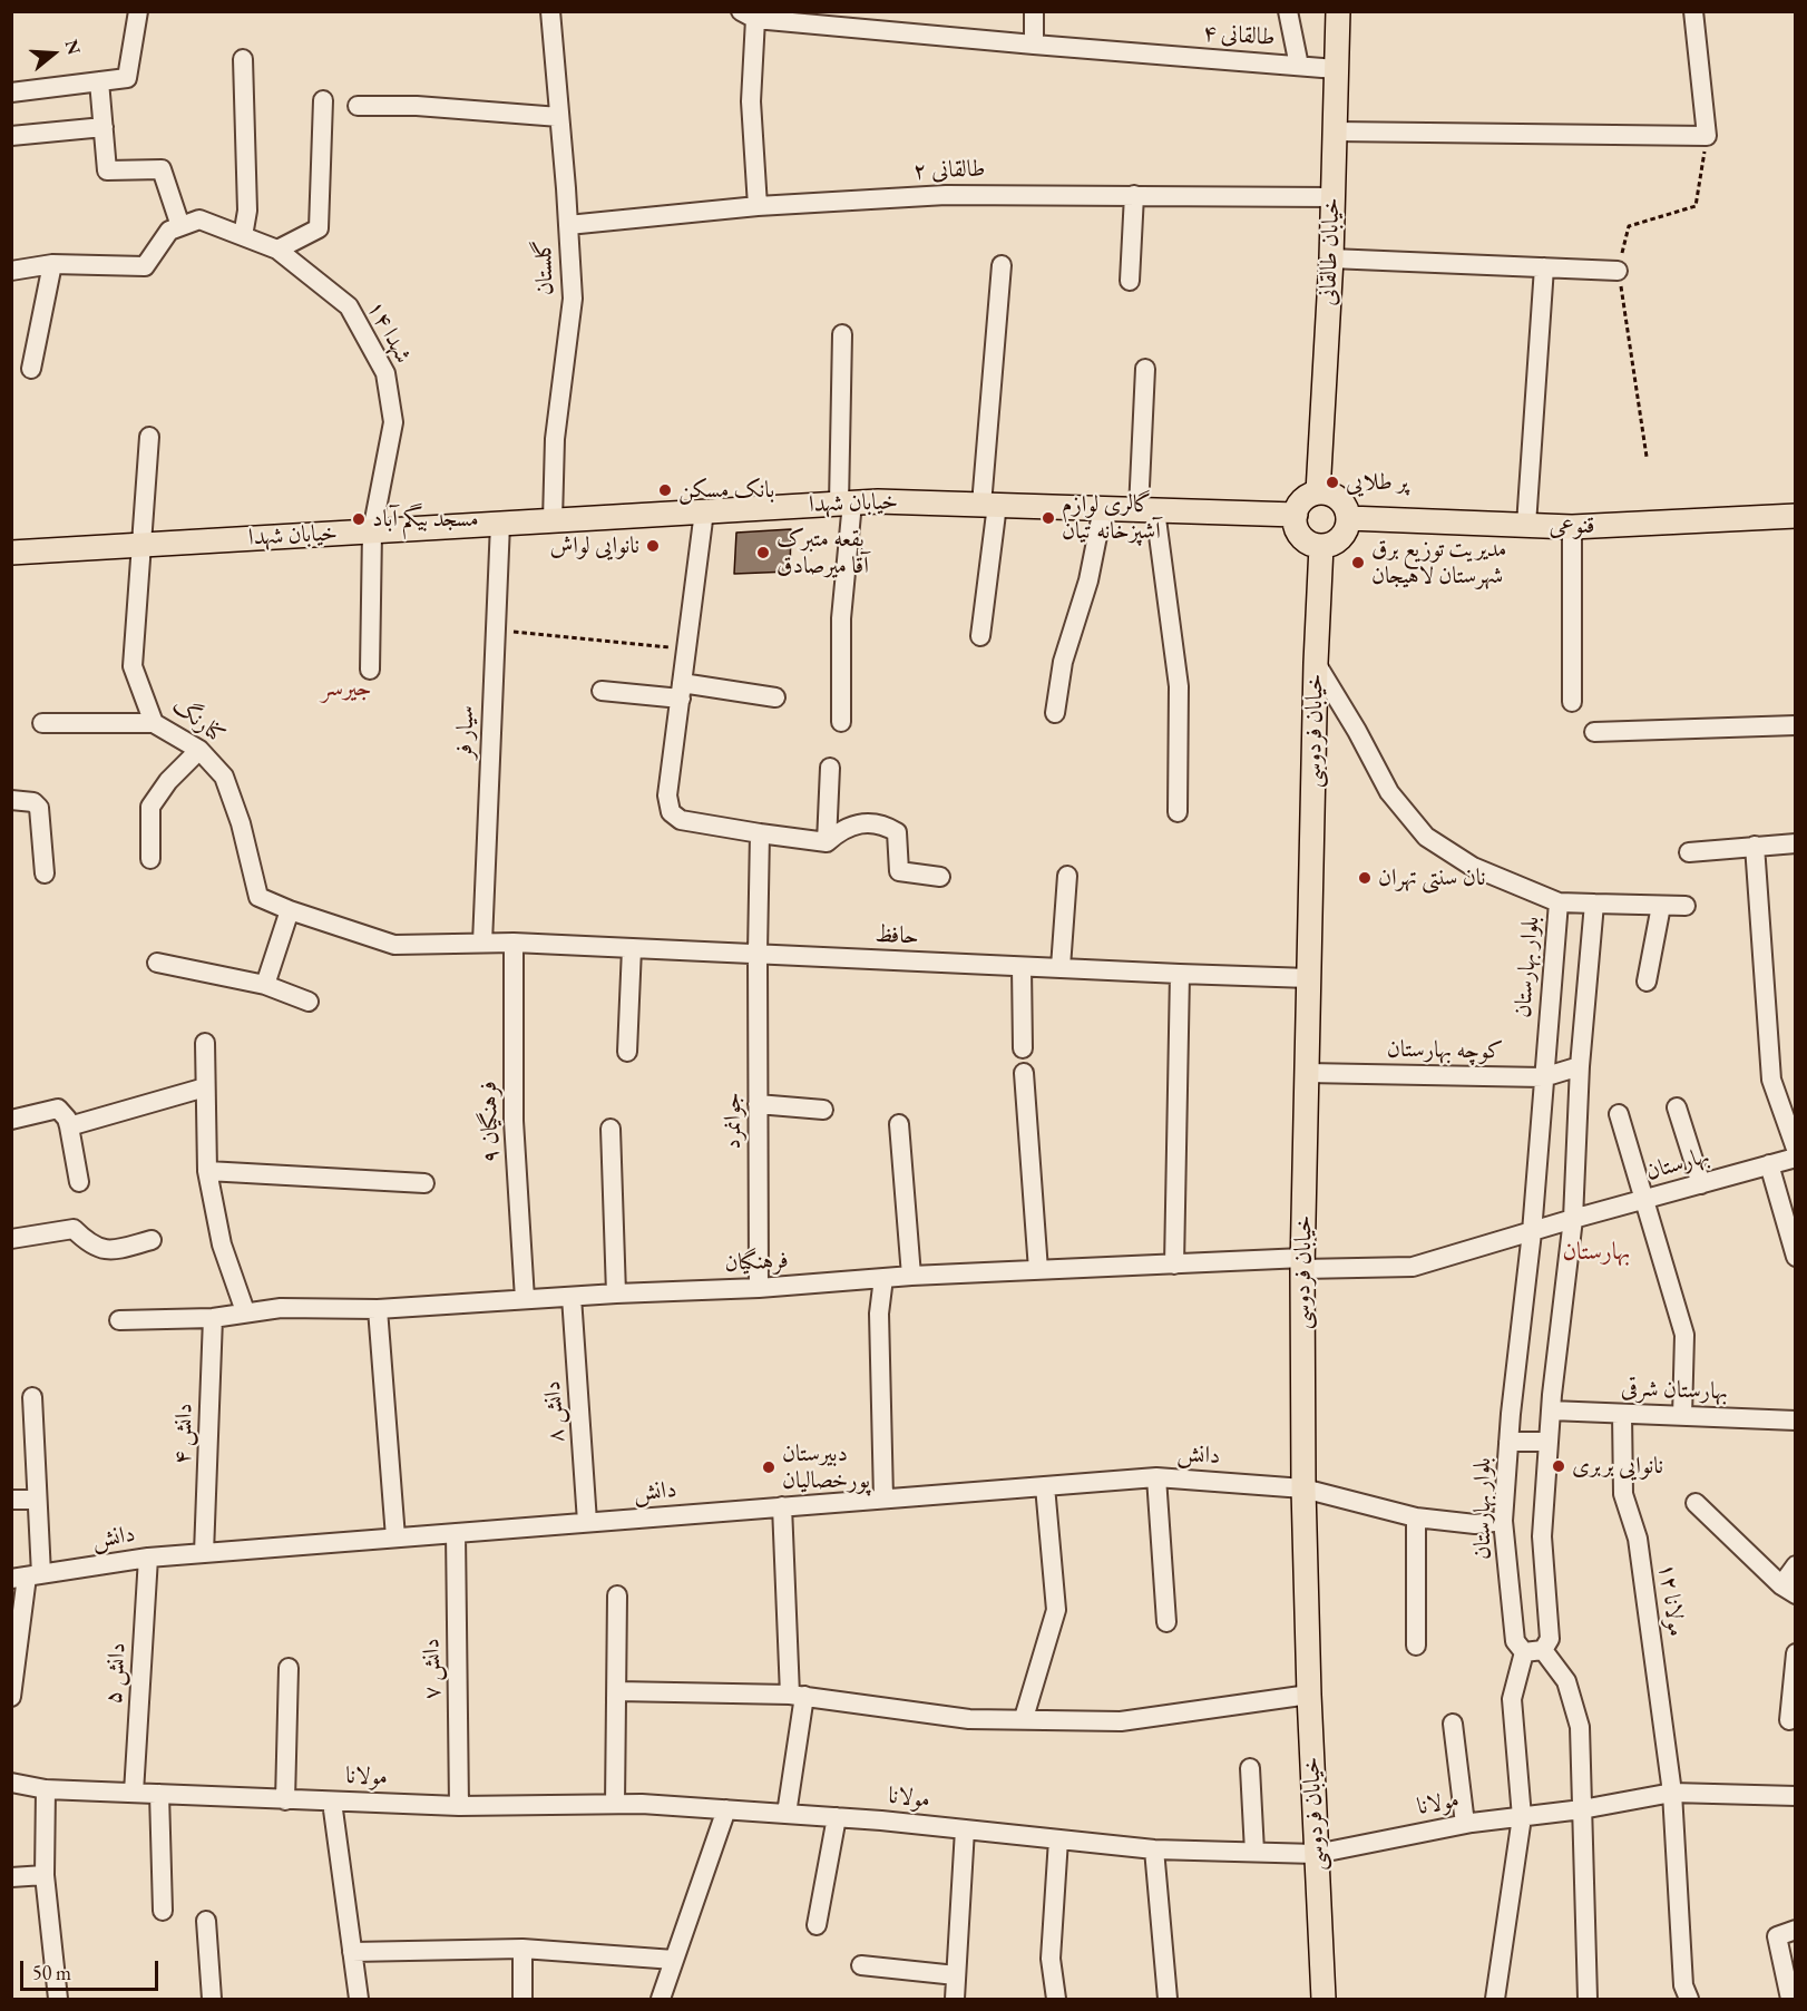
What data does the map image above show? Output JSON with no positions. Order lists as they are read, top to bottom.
{
  "streets": {
    "main road": [
      "خیابان طالقانی",
      "خیابان شهدا",
      "قنوعی",
      "خیابان فردوسی"
    ],
    "street": [
      "طالقانی ۴",
      "طالقانی ۲",
      "گلستان",
      "شهدا ۱۴",
      "کنارنگ",
      "سیار فر",
      "حافظ",
      "بلوار بهارستان",
      "کوچه بهارستان",
      "جوانمرد",
      "فرهنگیان ۹",
      "بهارستان",
      "فرهنگیان",
      "بهارستان شرقی",
      "دانش ۸",
      "دانش ۴",
      "دانش",
      "مولانا ۱۲",
      "دانش ۷",
      "دانش ۵",
      "مولانا"
    ]
  },
  "crossings": [
    ["طالقانی ۴", "خیابان طالقانی"],
    ["طالقانی ۲", "خیابان طالقانی"],
    ["طالقانی ۲", "گلستان"],
    ["خیابان طالقانی", "خیابان شهدا"],
    ["خیابان طالقانی", "قنوعی"],
    ["خیابان طالقانی", "خیابان فردوسی"],
    ["گلستان", "خیابان شهدا"],
    ["شهدا ۱۴", "خیابان شهدا"],
    ["خیابان شهدا", "قنوعی"],
    ["خیابان شهدا", "کنارنگ"],
    ["خیابان شهدا", "خیابان فردوسی"],
    ["خیابان شهدا", "سیار فر"],
    ["قنوعی", "خیابان فردوسی"],
    ["کنارنگ", "حافظ"],
    ["خیابان فردوسی", "حافظ"],
    ["خیابان فردوسی", "کوچه بهارستان"],
    ["خیابان فردوسی", "فرهنگیان"],
    ["خیابان فردوسی", "دانش"],
    ["خیابان فردوسی", "مولانا"],
    ["سیار فر", "حافظ"],
    ["حافظ", "جوانمرد"],
    ["حافظ", "فرهنگیان ۹"],
    ["بلوار بهارستان", "کوچه بهارستان"],
    ["بلوار بهارستان", "بهارستان"],
    ["بلوار بهارستان", "فرهنگیان"],
    ["بلوار بهارستان", "دانش"],
    ["جوانمرد", "فرهنگیان"],
    ["فرهنگیان ۹", "فرهنگیان"],
    ["بهارستان", "فرهنگیان"],
    ["فرهنگیان", "دانش ۸"],
    ["فرهنگیان", "دانش ۴"],
    ["بهارستان شرقی", "مولانا ۱۲"],
    ["دانش ۸", "دانش"],
    ["دانش ۴", "دانش"],
    ["دانش", "دانش ۷"],
    ["دانش", "دانش ۵"],
    ["مولانا ۱۲", "مولانا"],
    ["دانش ۷", "مولانا"],
    ["دانش ۵", "مولانا"]
  ],
  "districts": ["جیرسر", "بهارستان"],
  "places": [
    "پر طلایی",
    "بانک مسکن",
    "گالری لوازم آشپزخانه تیان",
    "مسجد بیگم آباد",
    "نانوایی لواش",
    "بقعه متبرک آقا میرصادق",
    "مدیریت توزیع برق شهرستان لاهیجان",
    "نان سنتی تهران",
    "نانوایی بربری",
    "دبیرستان پورخصالیان"
  ],
  "scale_bar": "50 m",
  "north": "right"
}
